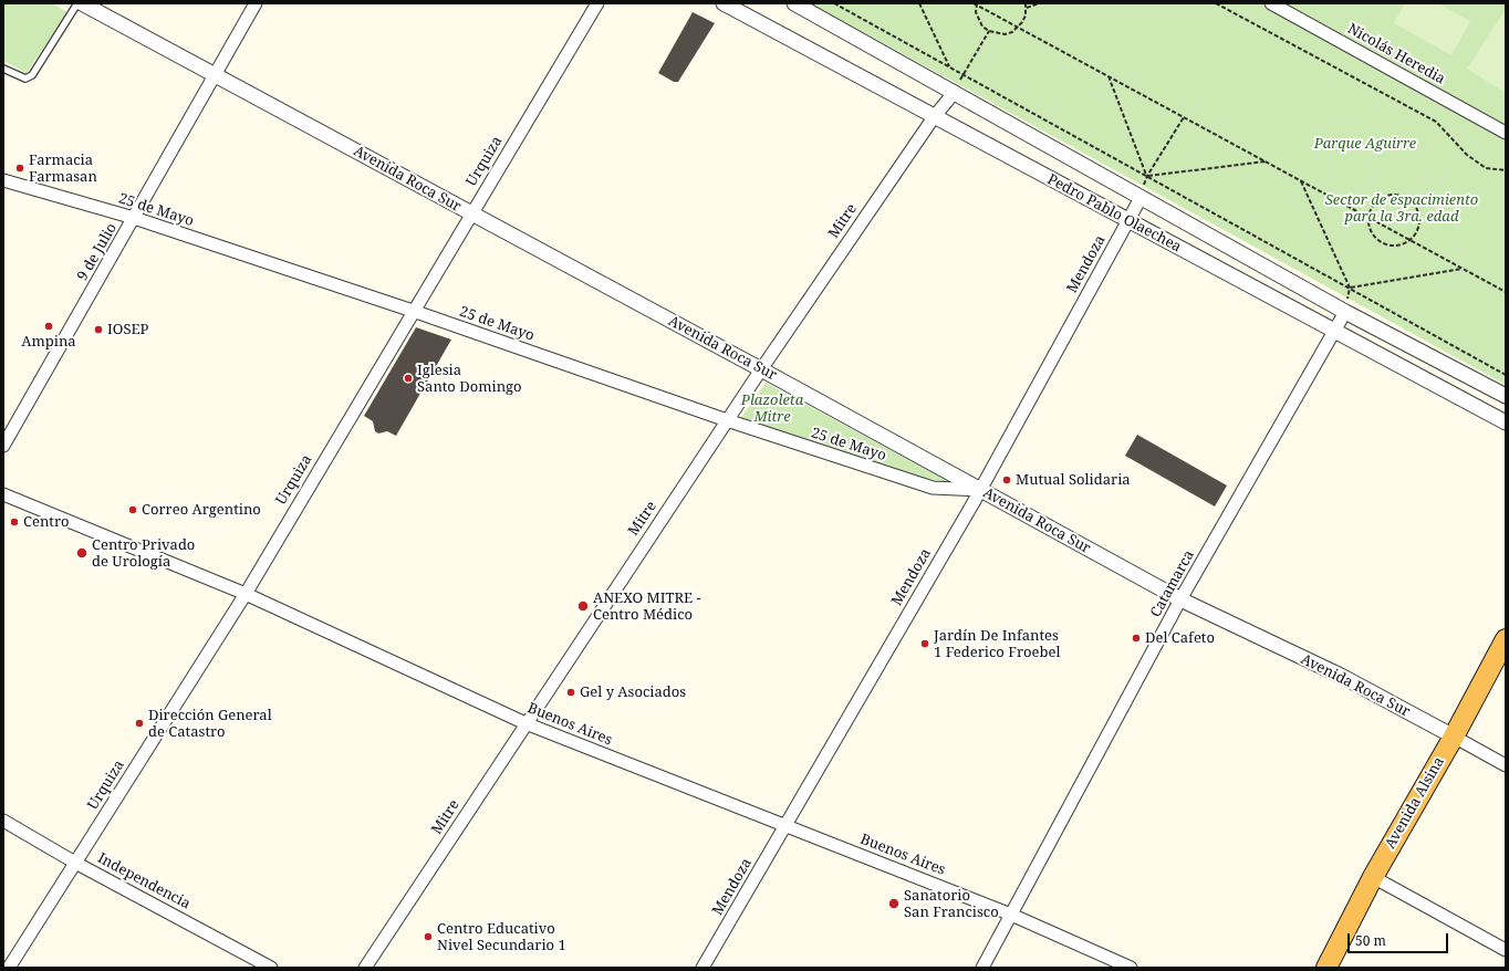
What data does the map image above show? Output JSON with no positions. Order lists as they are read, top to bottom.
{
  "streets": {
    "highway": ["Avenida Alsina"],
    "street": [
      "Nicolás Heredia",
      "Urquiza",
      "Avenida Roca Sur",
      "25 de Mayo",
      "Pedro Pablo Olaechea",
      "Mitre",
      "9 de Julio",
      "Mendoza",
      "Catamarca",
      "Buenos Aires",
      "Independencia"
    ]
  },
  "crossings": [
    ["Urquiza", "Avenida Roca Sur"],
    ["Urquiza", "25 de Mayo"],
    ["Urquiza", "Buenos Aires"],
    ["Urquiza", "Independencia"],
    ["Avenida Roca Sur", "25 de Mayo"],
    ["Avenida Roca Sur", "Mitre"],
    ["Avenida Roca Sur", "9 de Julio"],
    ["Avenida Roca Sur", "Mendoza"],
    ["Avenida Roca Sur", "Catamarca"],
    ["Avenida Roca Sur", "Avenida Alsina"],
    ["25 de Mayo", "Mitre"],
    ["25 de Mayo", "9 de Julio"],
    ["25 de Mayo", "Mendoza"],
    ["Pedro Pablo Olaechea", "Mitre"],
    ["Pedro Pablo Olaechea", "Mendoza"],
    ["Pedro Pablo Olaechea", "Catamarca"],
    ["Mitre", "Buenos Aires"],
    ["Mendoza", "Buenos Aires"],
    ["Catamarca", "Buenos Aires"]
  ],
  "parks": ["Parque Aguirre", "Sector de espacimiento para la 3ra. edad", "Plazoleta Mitre"],
  "places": [
    "Farmacia Farmasan",
    "Ampina",
    "IOSEP",
    "Iglesia Santo Domingo",
    "Mutual Solidaria",
    "Correo Argentino",
    "Centro",
    "Centro Privado de Urología",
    "ANEXO MITRE - Centro Médico",
    "Del Cafeto",
    "Jardín De Infantes 1 Federico Froebel",
    "Gel y Asociados",
    "Dirección General de Catastro",
    "Sanatorio San Francisco",
    "Centro Educativo Nivel Secundario 1"
  ],
  "scale_bar": "50 m"
}
